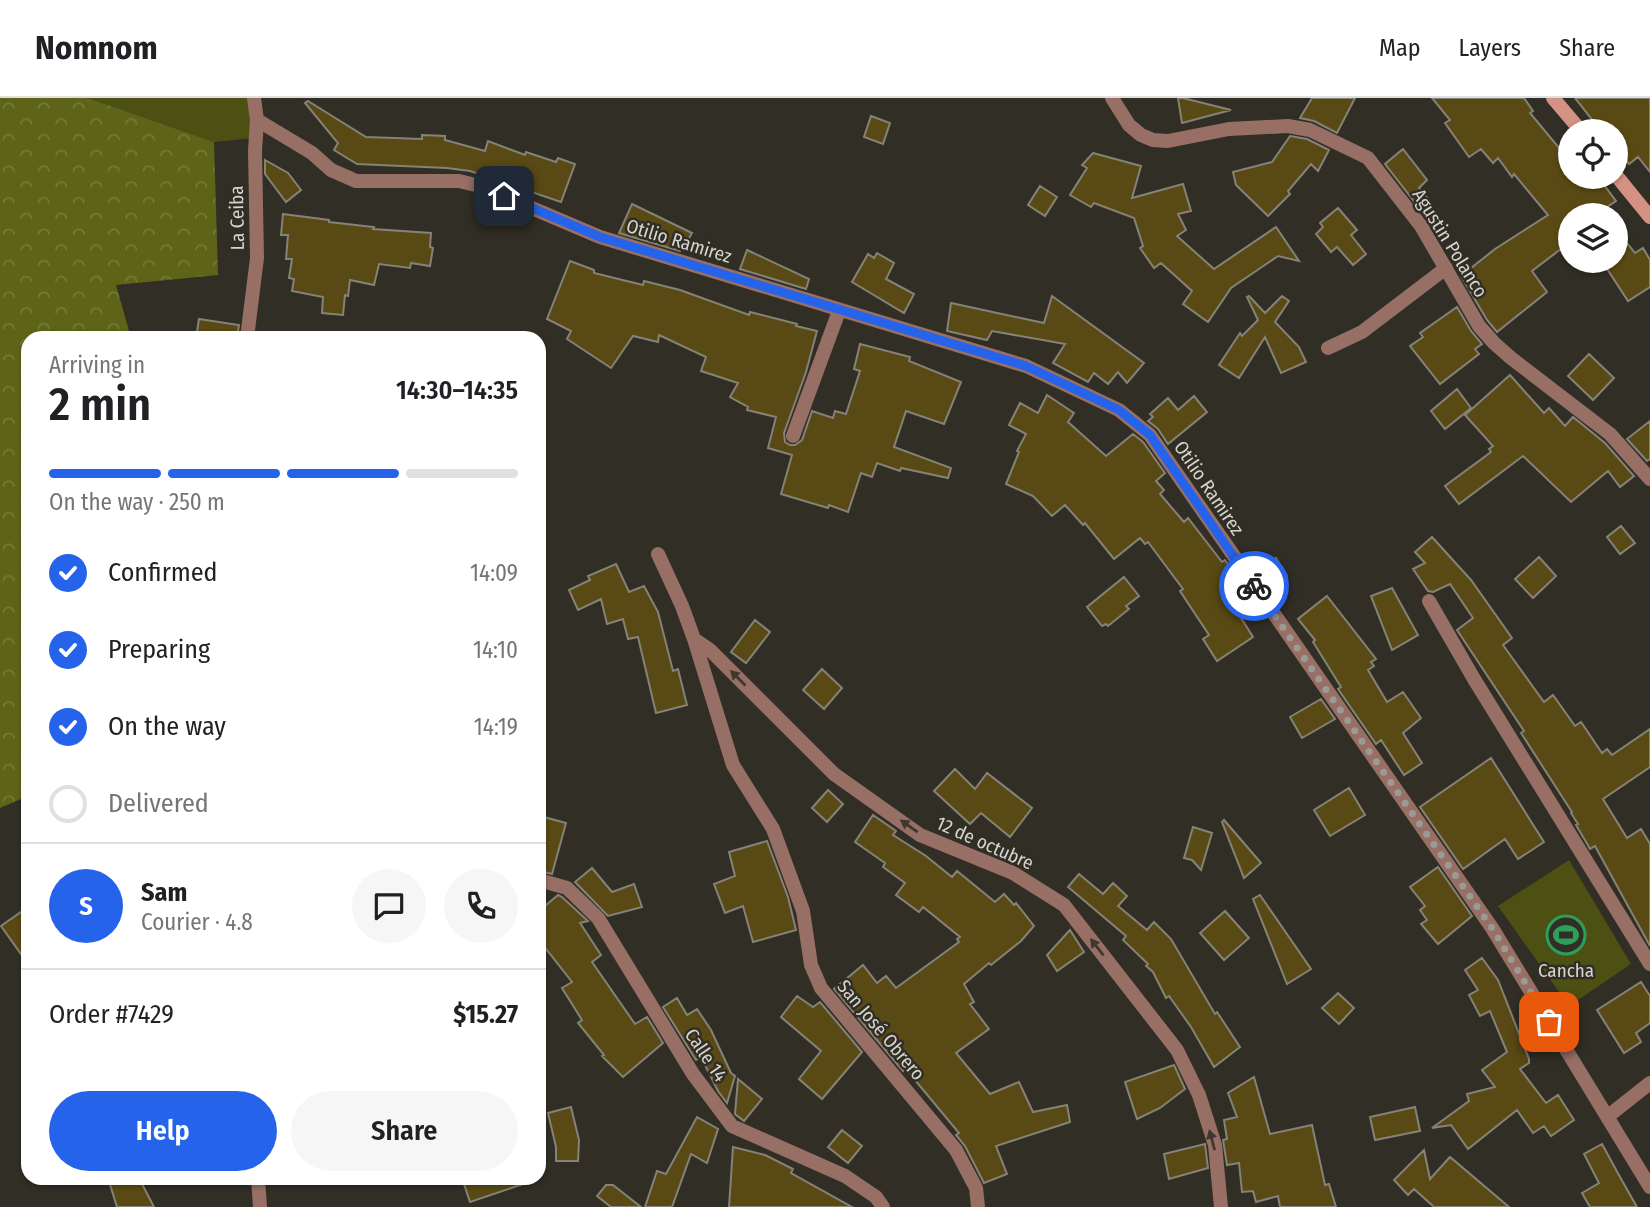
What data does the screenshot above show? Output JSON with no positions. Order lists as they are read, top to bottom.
{
  "streets": {
    "street": [
      "La Ceiba",
      "Otilio Ramirez",
      "Agustin Polanco",
      "12 de octubre",
      "San José Obrero",
      "Calle 14"
    ]
  },
  "crossings": [
    ["La Ceiba", "Otilio Ramirez"],
    ["12 de octubre", "San José Obrero"]
  ],
  "one_way": ["12 de octubre"],
  "places": {
    "sports": ["Cancha"]
  },
  "page": {
    "header": "Nomnom",
    "nav": ["Map", "Layers", "Share"],
    "heading": ["2 min", "Arriving in", "14:30–14:35"],
    "panel": [
      "Sam",
      "Courier · 4.8",
      "Order #7429",
      "$15.27"
    ],
    "bar": "On the way · 250 m",
    "list": [
      ["Confirmed", "14:09"],
      ["Preparing", "14:10"],
      ["On the way", "14:19"],
      "Delivered"
    ],
    "round": "S",
    "buttons": ["Help", "Share"]
  }
}
